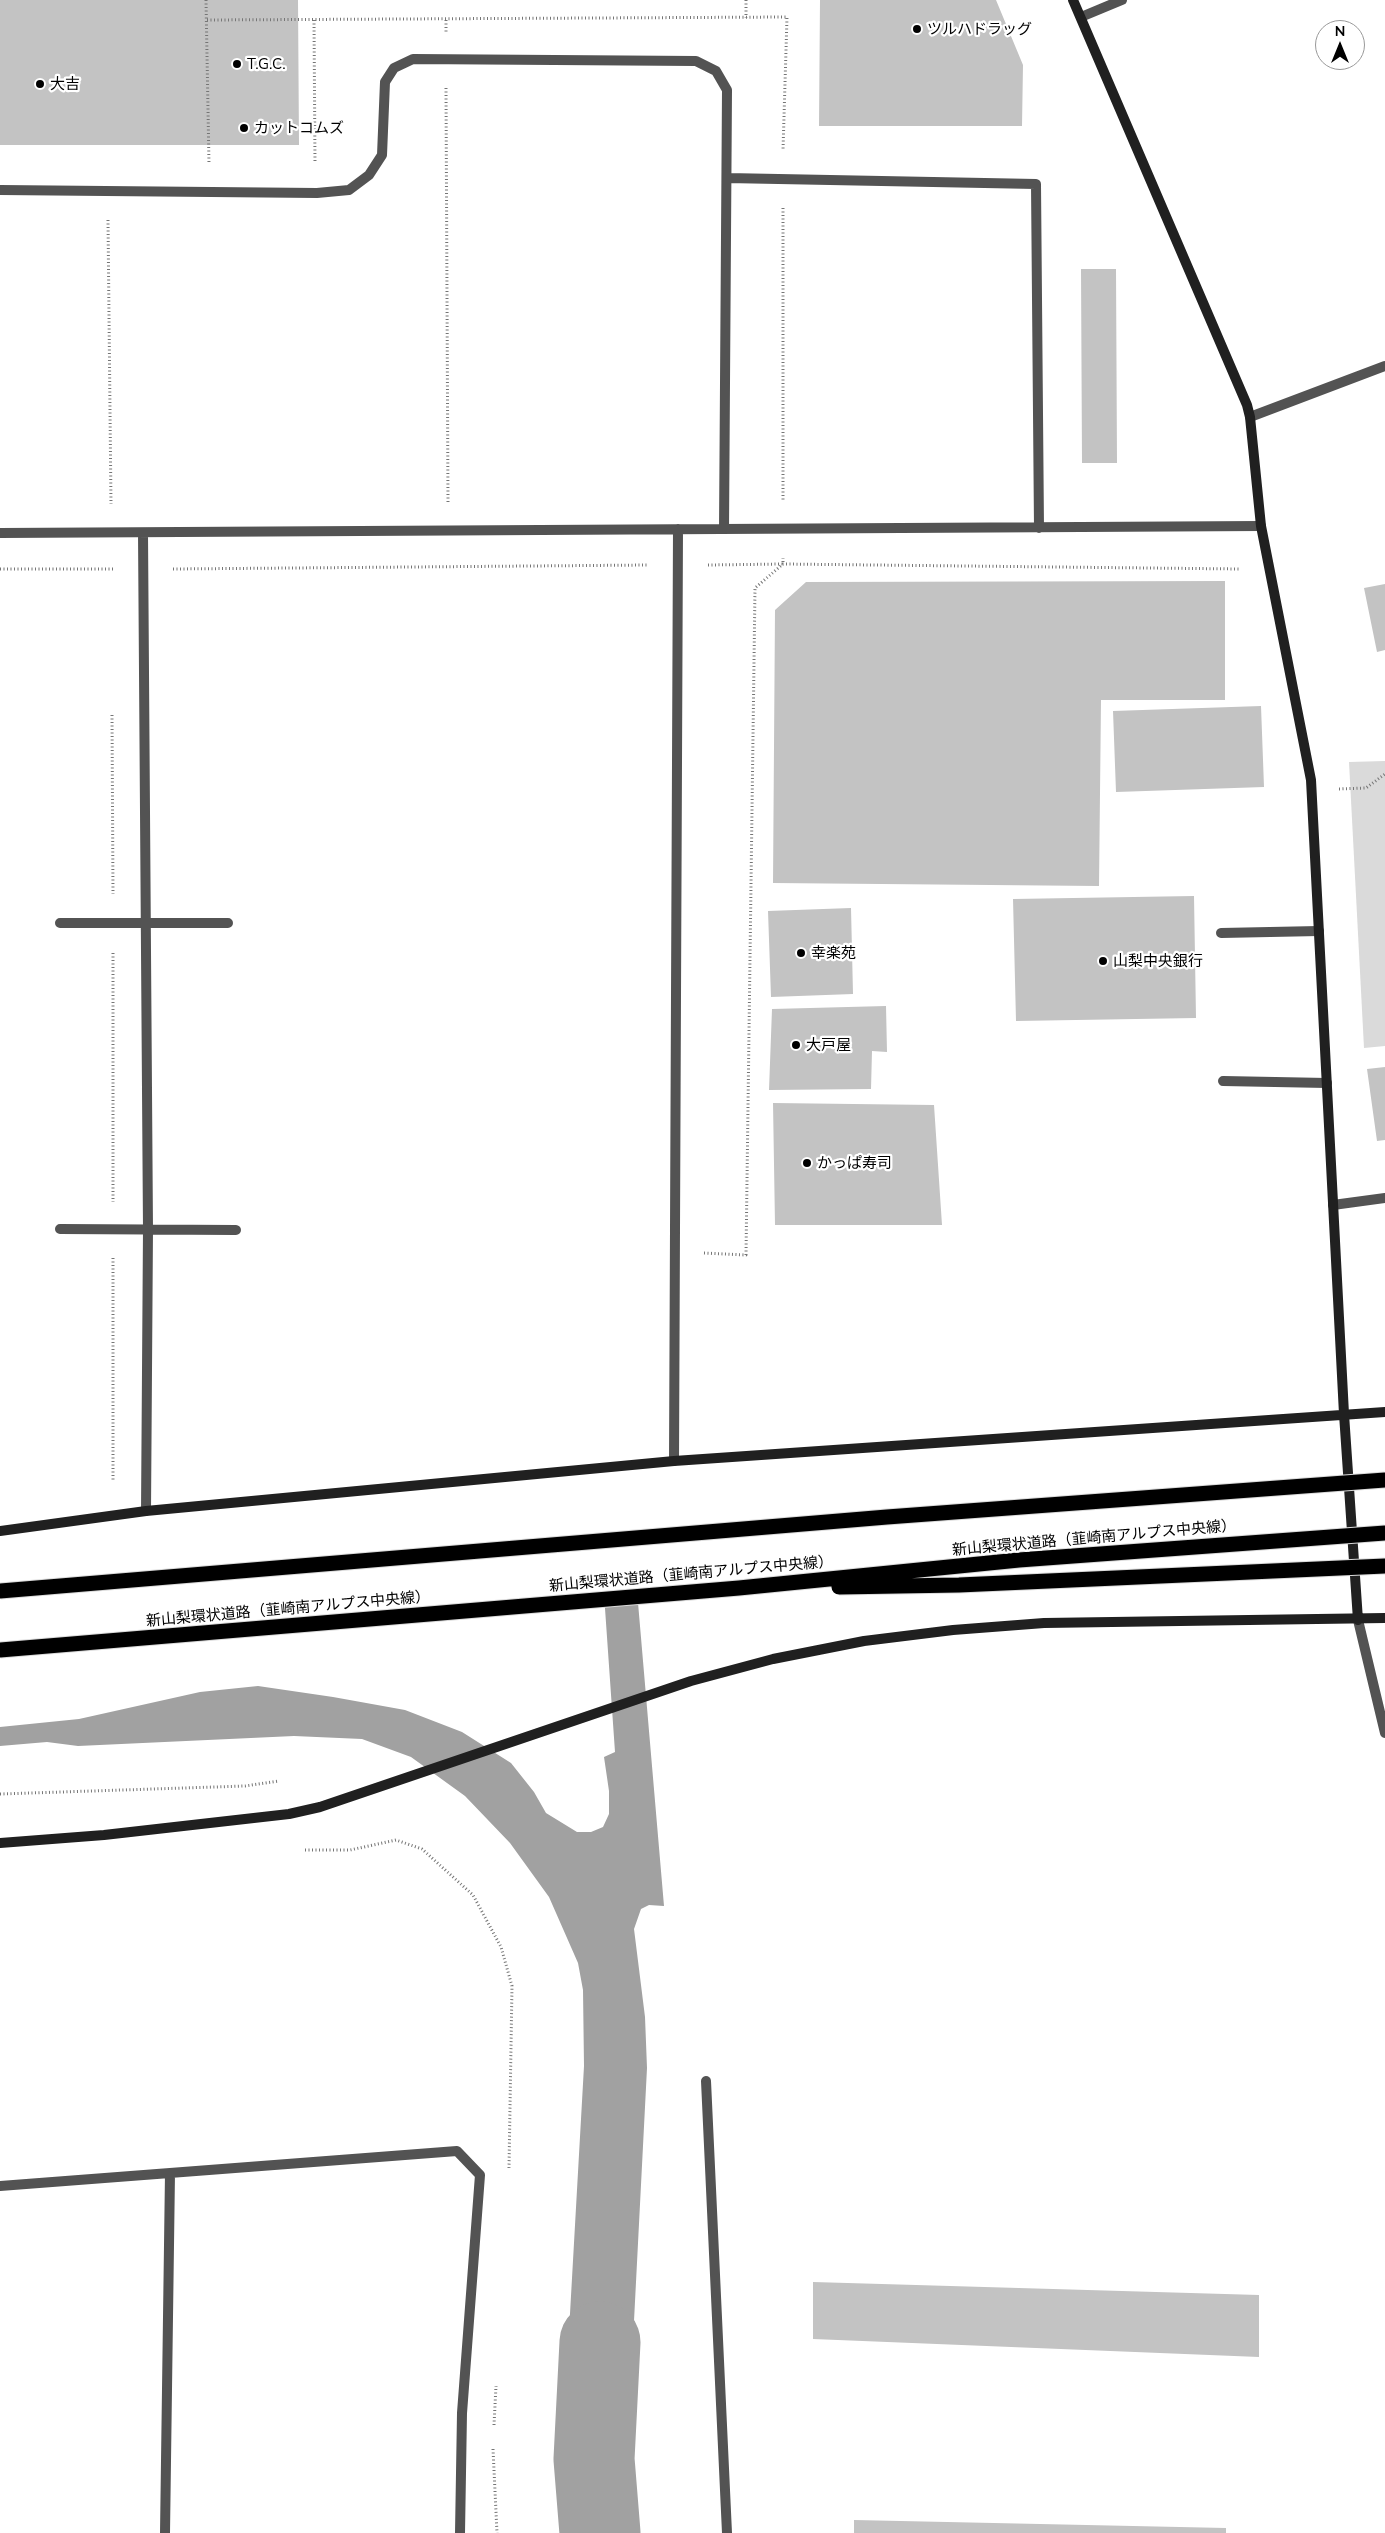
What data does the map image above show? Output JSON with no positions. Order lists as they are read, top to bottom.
{
  "streets": {
    "highway": ["新山梨環状道路（韮崎南アルプス中央線）"]
  },
  "places": [
    "ツルハドラッグ",
    "T.G.C.",
    "大吉",
    "カットコムズ",
    "幸楽苑",
    "山梨中央銀行",
    "大戸屋",
    "かっぱ寿司"
  ],
  "north": "top"
}
